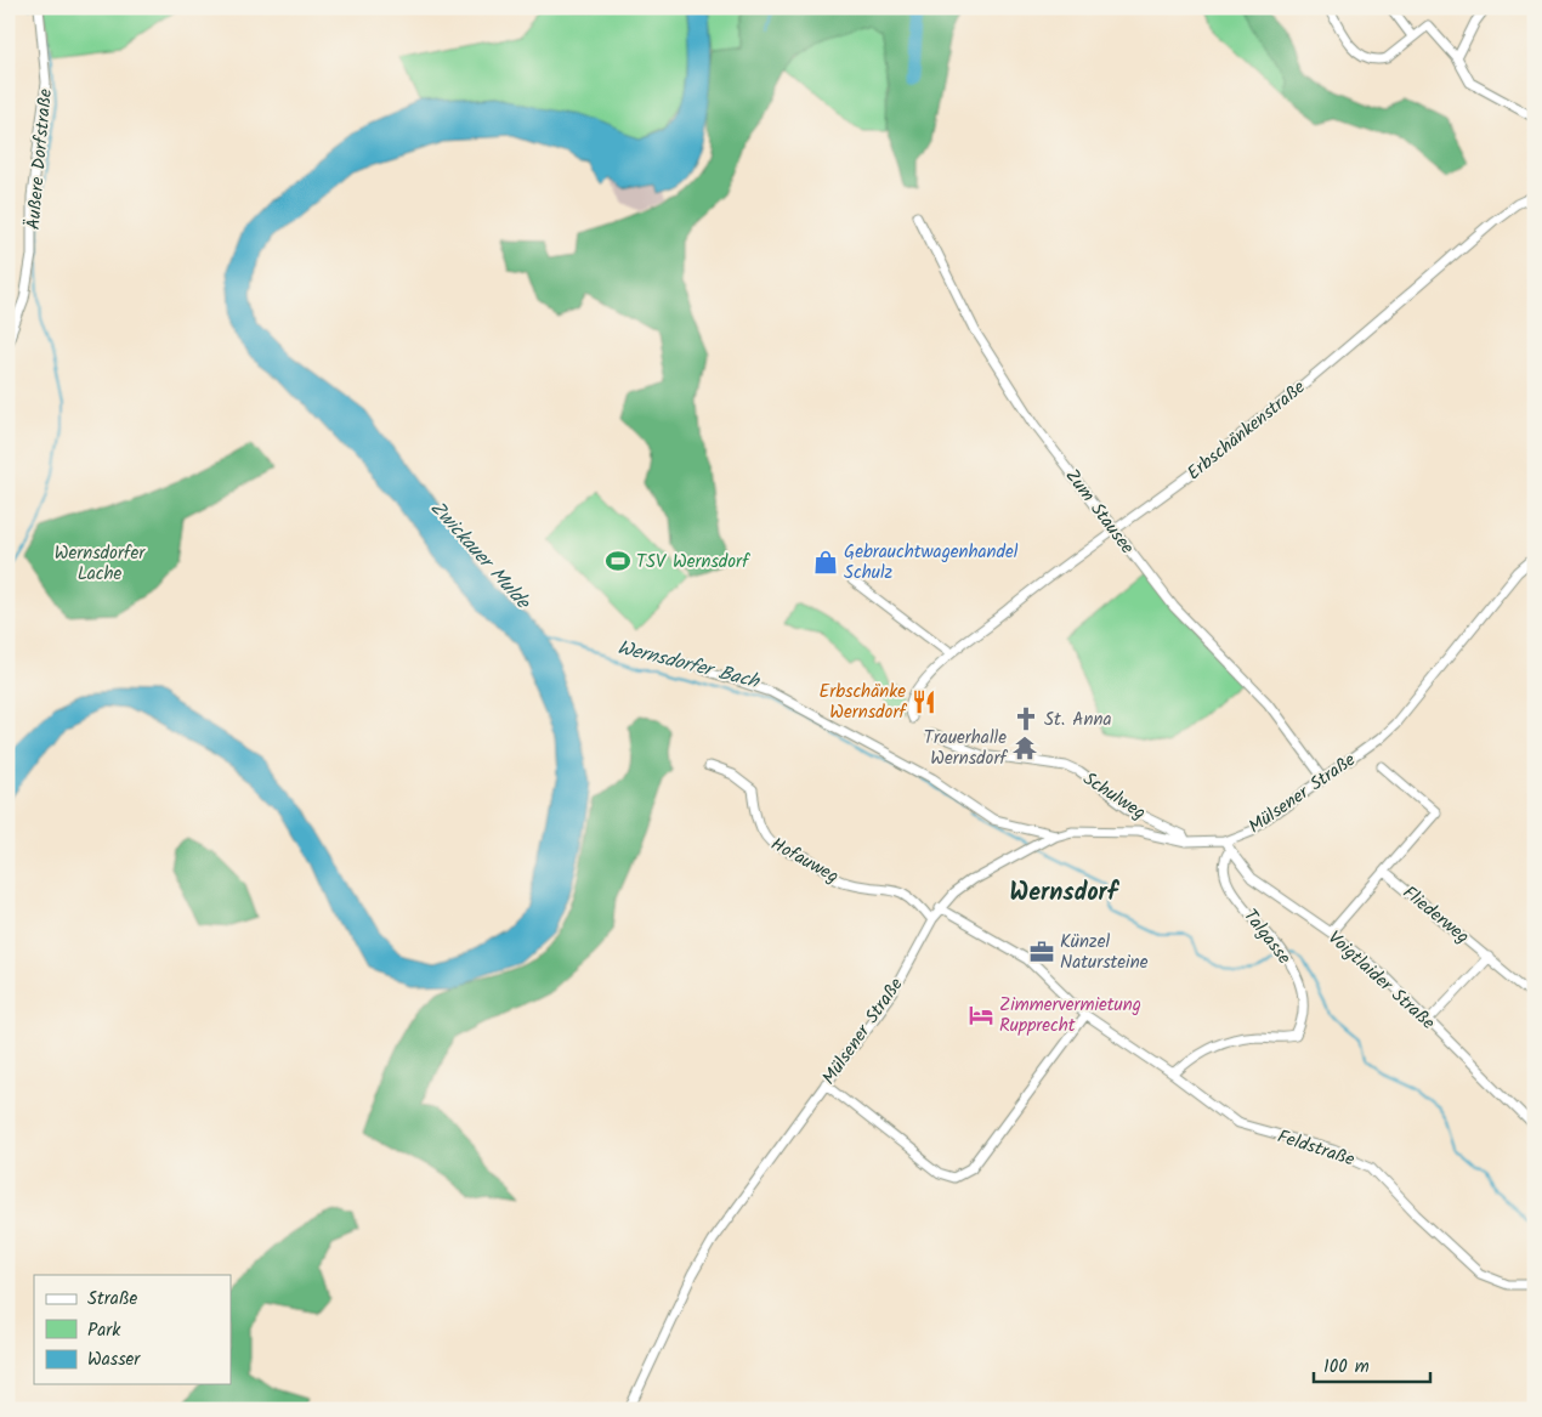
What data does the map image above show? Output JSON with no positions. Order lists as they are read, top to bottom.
{
  "streets": {
    "street": [
      "Äußere Dorfstraße",
      "Erbschänkenstraße",
      "Zum Stausee",
      "Mülsener Straße",
      "Schulweg",
      "Hofauweg",
      "Fliederweg",
      "Talgasse",
      "Voigtlaider Straße",
      "Feldstraße"
    ]
  },
  "crossings": [
    ["Erbschänkenstraße", "Zum Stausee"],
    ["Zum Stausee", "Mülsener Straße"],
    ["Mülsener Straße", "Schulweg"],
    ["Mülsener Straße", "Hofauweg"],
    ["Mülsener Straße", "Voigtlaider Straße"],
    ["Mülsener Straße", "Feldstraße"],
    ["Fliederweg", "Voigtlaider Straße"],
    ["Talgasse", "Voigtlaider Straße"],
    ["Talgasse", "Feldstraße"]
  ],
  "districts": ["Wernsdorf"],
  "water": ["Zwickauer Mulde", "Wernsdorfer Bach"],
  "parks": ["Wernsdorfer Lache"],
  "places": {
    "sports": ["TSV Wernsdorf"],
    "shop": ["Gebrauchtwagenhandel Schulz"],
    "restaurant": ["Erbschänke Wernsdorf"],
    "church": ["St. Anna"],
    "temple": ["Trauerhalle Wernsdorf"],
    "office": ["Künzel Natursteine"],
    "hotel": ["Zimmervermietung Rupprecht"]
  },
  "legend": ["Straße", "Park", "Wasser"],
  "scale_bar": "100 m"
}
